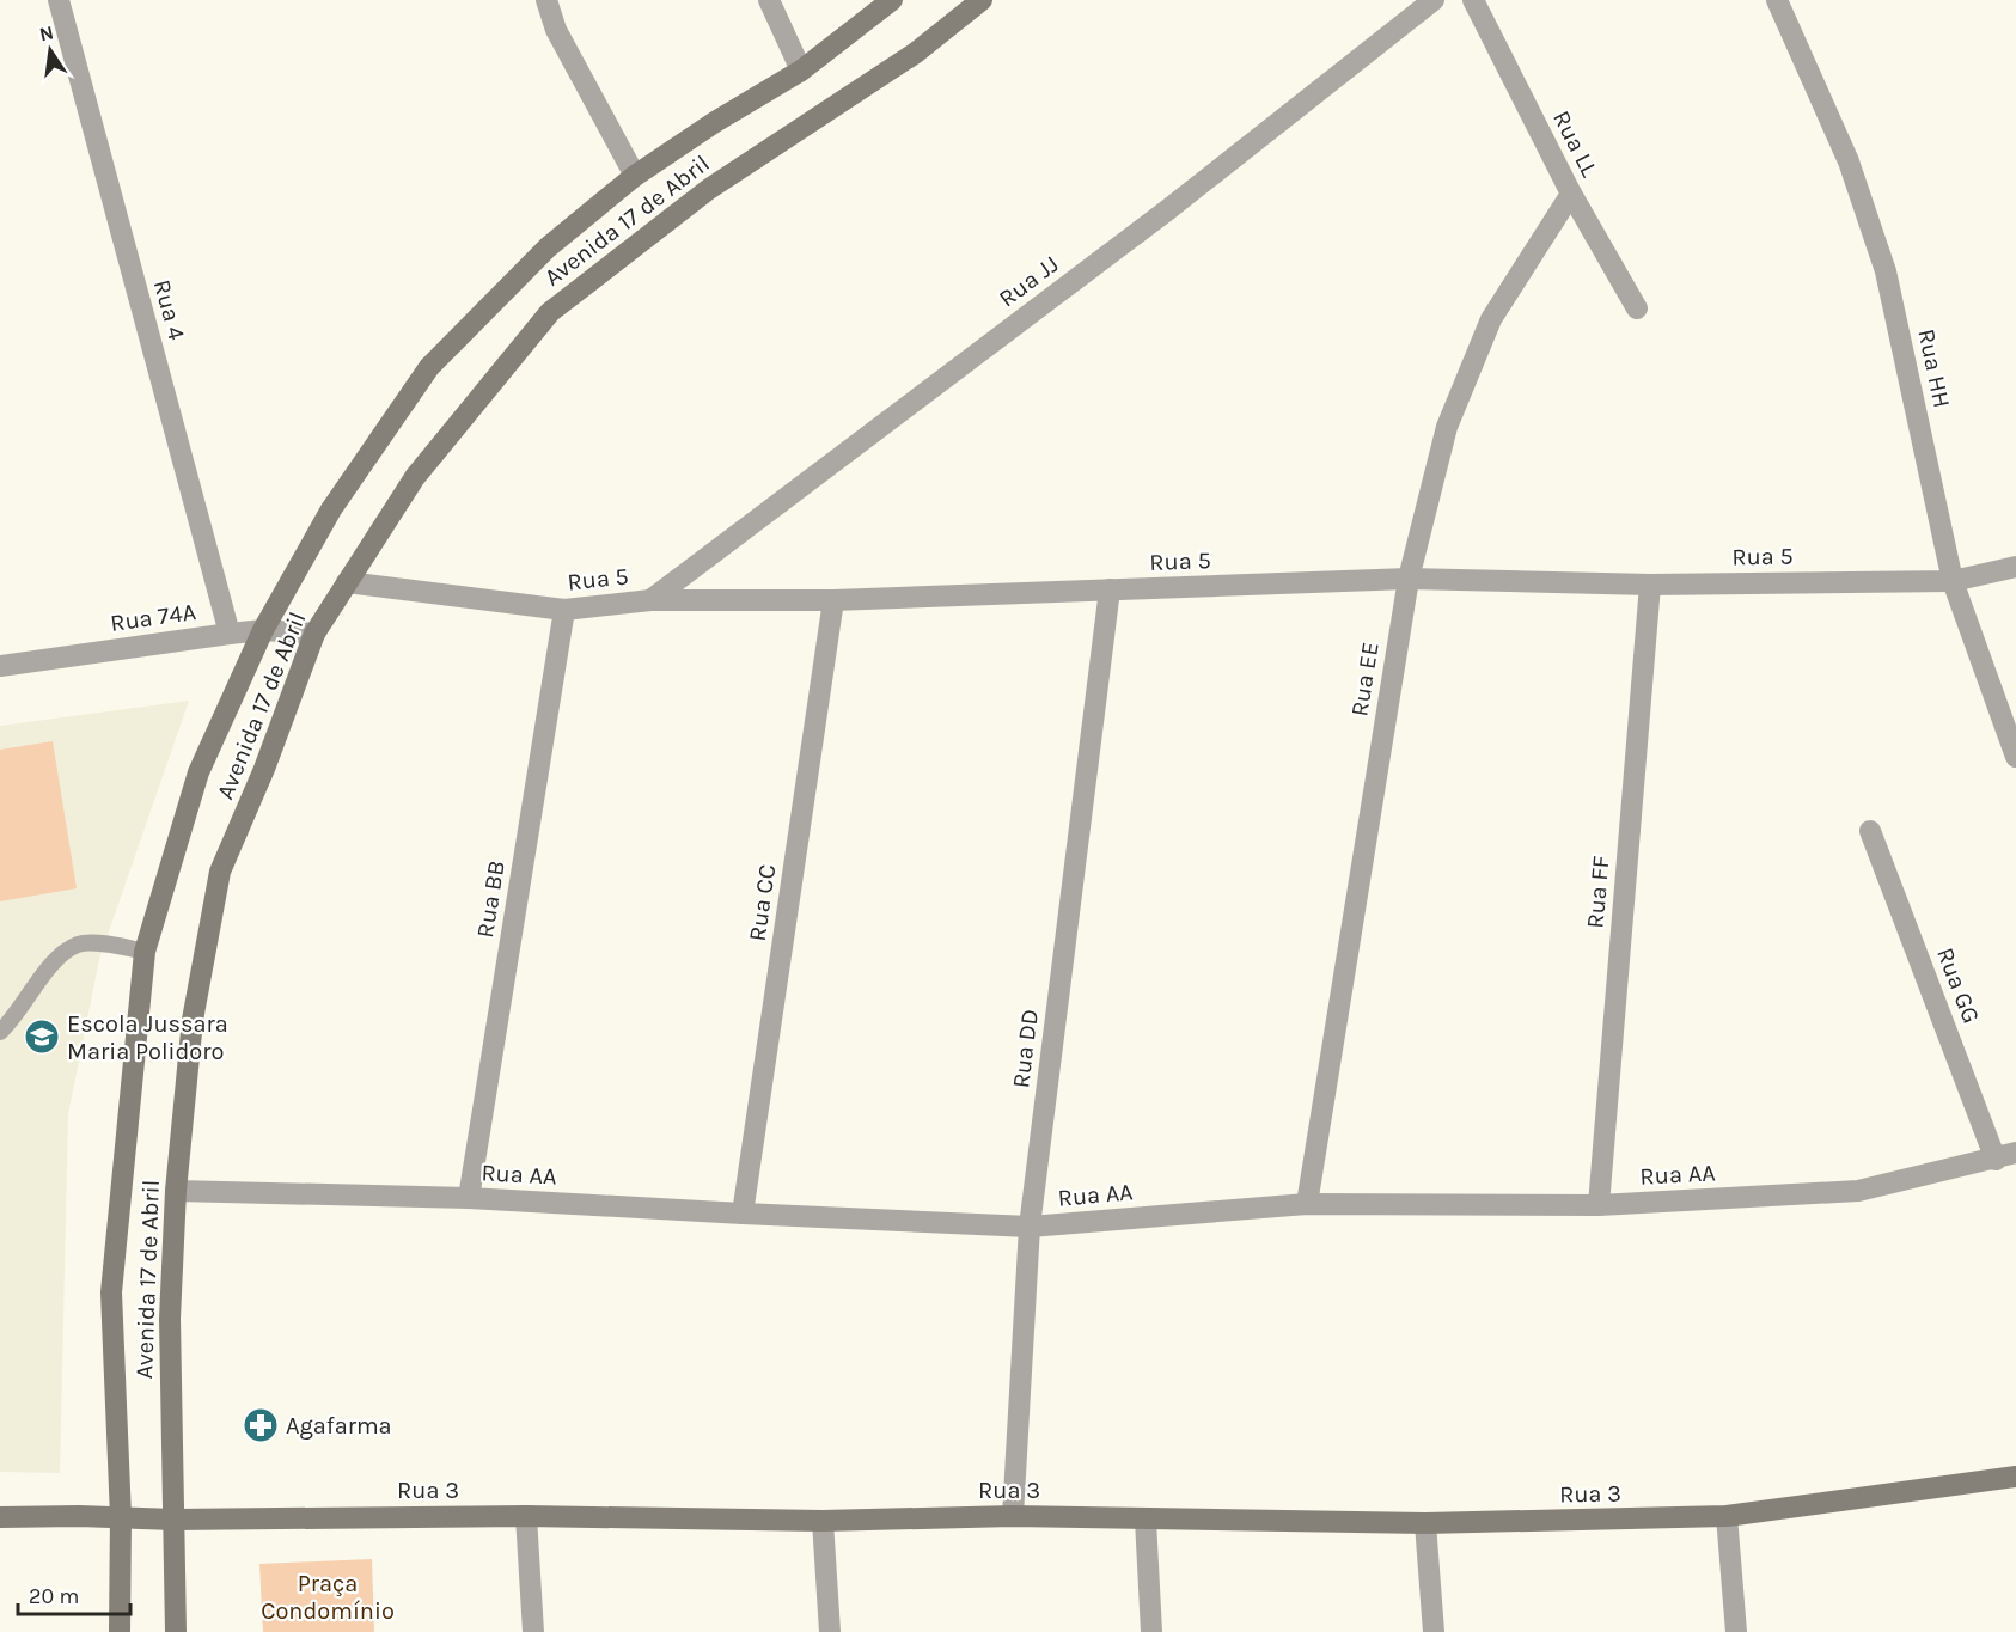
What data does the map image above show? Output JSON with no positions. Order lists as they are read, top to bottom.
{
  "streets": {
    "main road": ["Avenida 17 de Abril", "Rua 3"],
    "street": [
      "Rua LL",
      "Rua JJ",
      "Rua 4",
      "Rua HH",
      "Rua 5",
      "Rua 74A",
      "Rua EE",
      "Rua FF",
      "Rua BB",
      "Rua CC",
      "Rua GG",
      "Rua DD",
      "Rua AA"
    ]
  },
  "crossings": [
    ["Rua LL", "Rua EE"],
    ["Avenida 17 de Abril", "Rua 5"],
    ["Avenida 17 de Abril", "Rua 74A"],
    ["Avenida 17 de Abril", "Rua AA"],
    ["Avenida 17 de Abril", "Rua 3"],
    ["Rua JJ", "Rua 5"],
    ["Rua 4", "Rua 74A"],
    ["Rua HH", "Rua 5"],
    ["Rua 5", "Rua EE"],
    ["Rua 5", "Rua FF"],
    ["Rua 5", "Rua BB"],
    ["Rua 5", "Rua CC"],
    ["Rua 5", "Rua DD"],
    ["Rua EE", "Rua AA"],
    ["Rua FF", "Rua AA"],
    ["Rua BB", "Rua AA"],
    ["Rua CC", "Rua AA"],
    ["Rua GG", "Rua AA"],
    ["Rua DD", "Rua AA"],
    ["Rua DD", "Rua 3"]
  ],
  "parks": ["Praça Condomínio"],
  "places": {
    "school or university": ["Escola Jussara Maria Polidoro"],
    "pharmacy": ["Agafarma"]
  },
  "scale_bar": "20 m",
  "north": "top"
}
